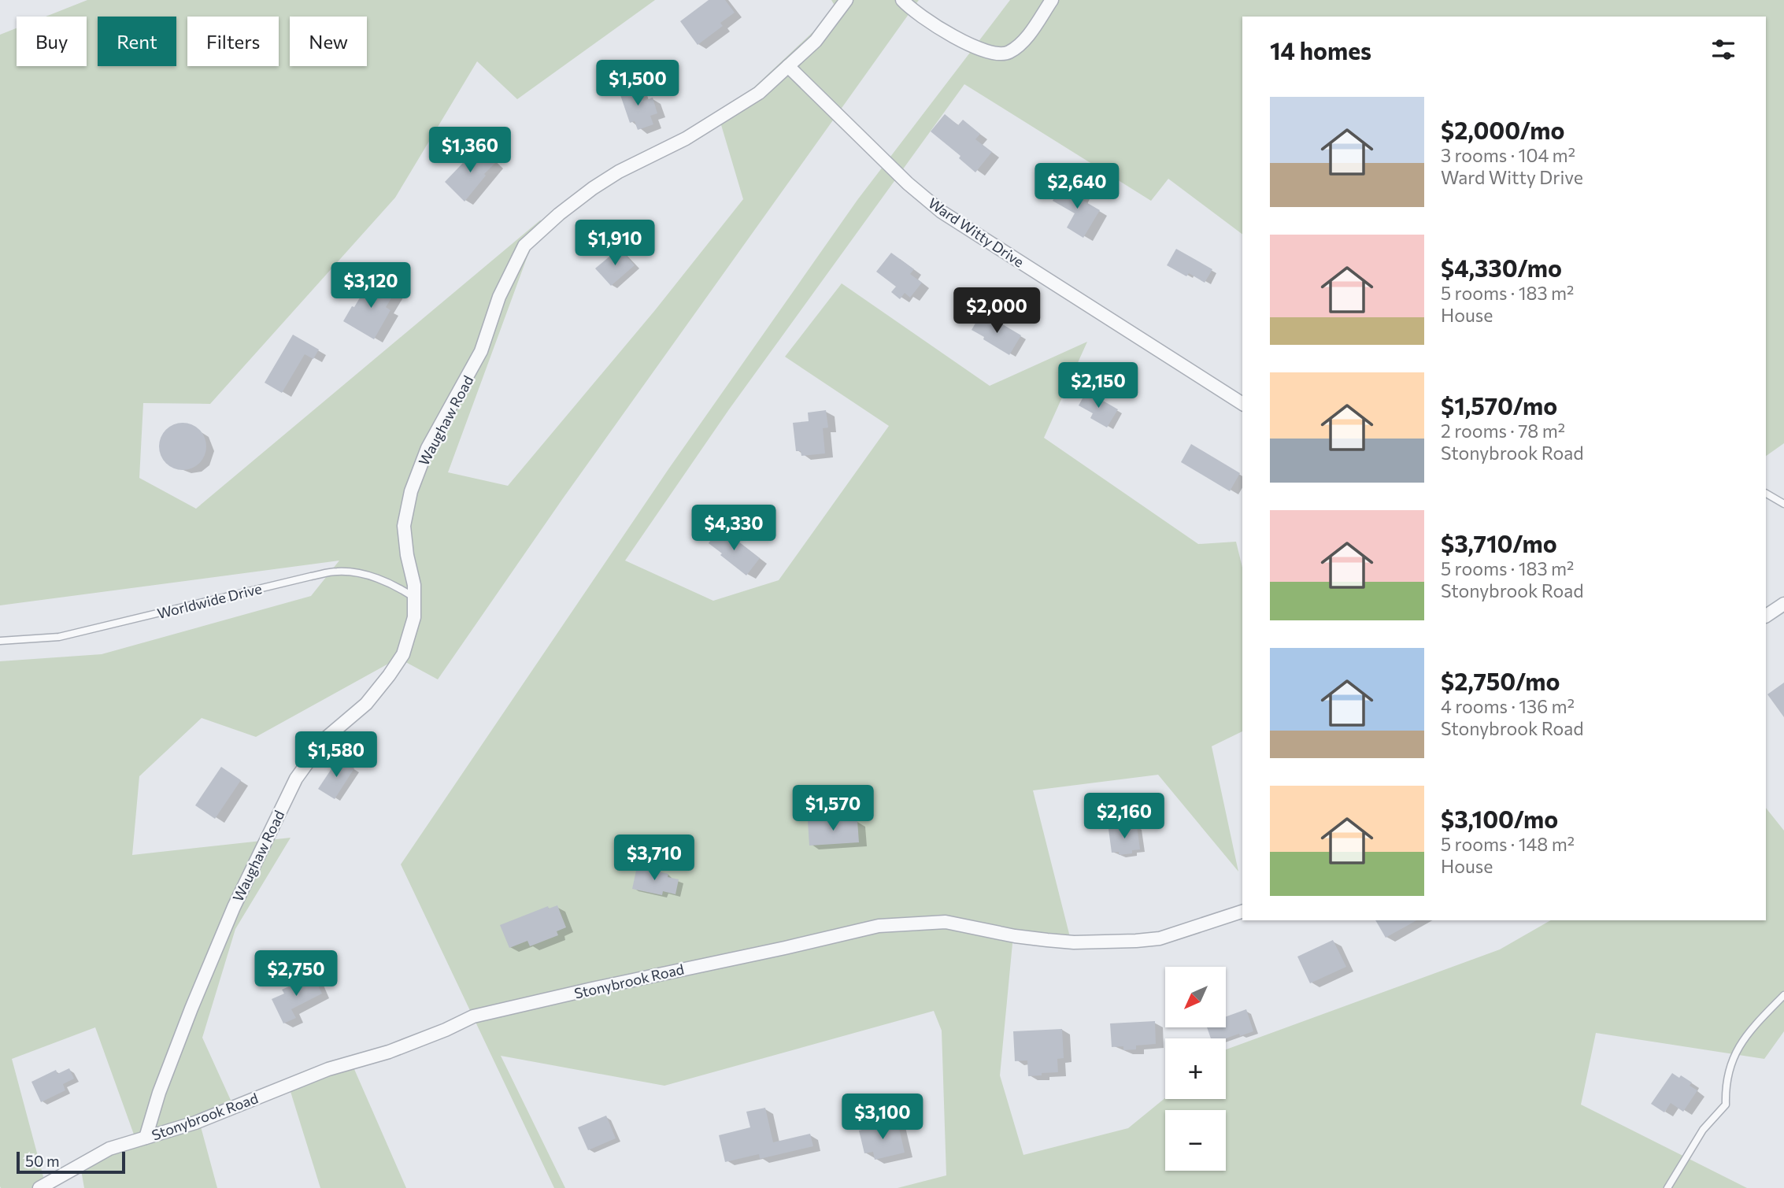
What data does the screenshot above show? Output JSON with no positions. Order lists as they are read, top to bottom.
{
  "streets": {
    "street": ["Ward Witty Drive", "Waughaw Road", "Stonybrook Road"],
    "lane": ["Worldwide Drive"]
  },
  "crossings": [
    ["Ward Witty Drive", "Waughaw Road"],
    ["Waughaw Road", "Worldwide Drive"],
    ["Waughaw Road", "Stonybrook Road"]
  ],
  "scale_bar": "50 m",
  "north": "bottom left",
  "page": {
    "chip": [
      "Buy",
      "Rent",
      "Filters",
      "New"
    ],
    "heading": "14 homes",
    "price": [
      "$1,500",
      "$1,360",
      "$2,640",
      "$1,910",
      "$3,120",
      "$2,000",
      "$2,150",
      "$4,330",
      "$1,580",
      "$1,570",
      "$2,160",
      "$3,710",
      "$2,750",
      "$3,100"
    ],
    "list": [
      {
        "name": "$2,000/mo",
        "note": "3 rooms · 104 m² · Ward Witty Drive"
      },
      {
        "name": "$4,330/mo",
        "note": "5 rooms · 183 m² · House"
      },
      {
        "name": "$1,570/mo",
        "note": "2 rooms · 78 m² · Stonybrook Road"
      },
      {
        "name": "$3,710/mo",
        "note": "5 rooms · 183 m² · Stonybrook Road"
      },
      {
        "name": "$2,750/mo",
        "note": "4 rooms · 136 m² · Stonybrook Road"
      },
      {
        "name": "$3,100/mo",
        "note": "5 rooms · 148 m² · House"
      }
    ],
    "map_buttons": ["+", "−"],
    "scale": "50 m"
  }
}
